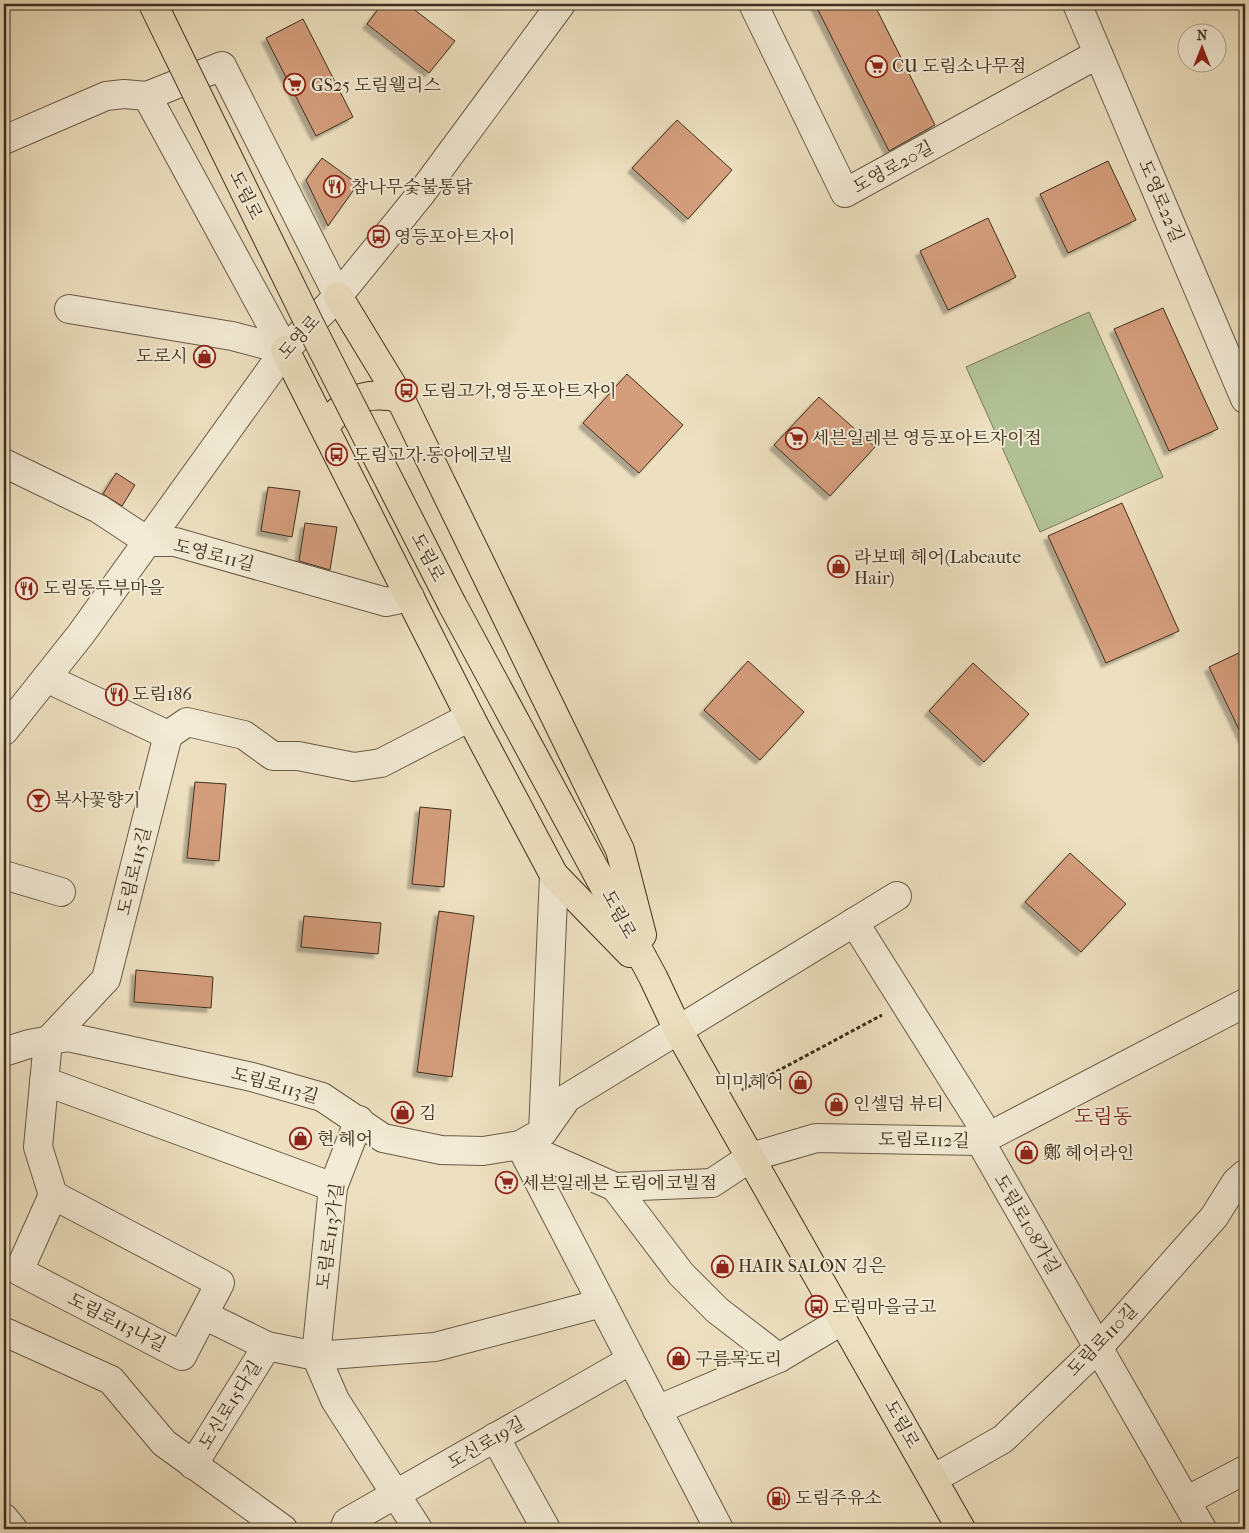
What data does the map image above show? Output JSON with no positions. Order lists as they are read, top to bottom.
{
  "streets": {
    "main road": ["도림로"],
    "street": [
      "도영로20길",
      "도영로22길",
      "도영로",
      "도영로11길",
      "도림로115길",
      "도림로113길",
      "도림로112길",
      "도림로108가길",
      "도림로113가길",
      "도림로113나길",
      "도림로110길",
      "도신로15다길",
      "도신로19길"
    ]
  },
  "crossings": [
    ["도영로20길", "도영로22길"],
    ["도림로", "도림로113길"],
    ["도림로", "도림로112길"],
    ["도림로", "도림로110길"],
    ["도영로", "도영로11길"],
    ["도림로115길", "도림로113길"],
    ["도림로113길", "도림로113가길"],
    ["도림로112길", "도림로108가길"],
    ["도림로108가길", "도림로110길"],
    ["도림로113가길", "도신로19길"]
  ],
  "districts": ["도림동"],
  "places": {
    "supermarket": [
      "CU 도림소나무점",
      "GS25 도림웰리스",
      "세븐일레븐 영등포아트자이점",
      "세븐일레븐 도림에코빌점"
    ],
    "restaurant": ["참나무숯불통닭", "도림동두부마을", "도림186"],
    "bus stop": [
      "영등포아트자이",
      "도림고가,영등포아트자이",
      "도림고가.동아에코빌",
      "도림마을금고"
    ],
    "shop": [
      "도로시",
      "라보떼 헤어(Labeaute Hair)",
      "미미헤어",
      "인셀덤 뷰티",
      "김",
      "현 헤어",
      "鄭 헤어라인",
      "HAIR SALON 김은",
      "구름목도리"
    ],
    "bar": ["복사꽃향기"],
    "fuel station": ["도림주유소"]
  },
  "north": "top"
}
